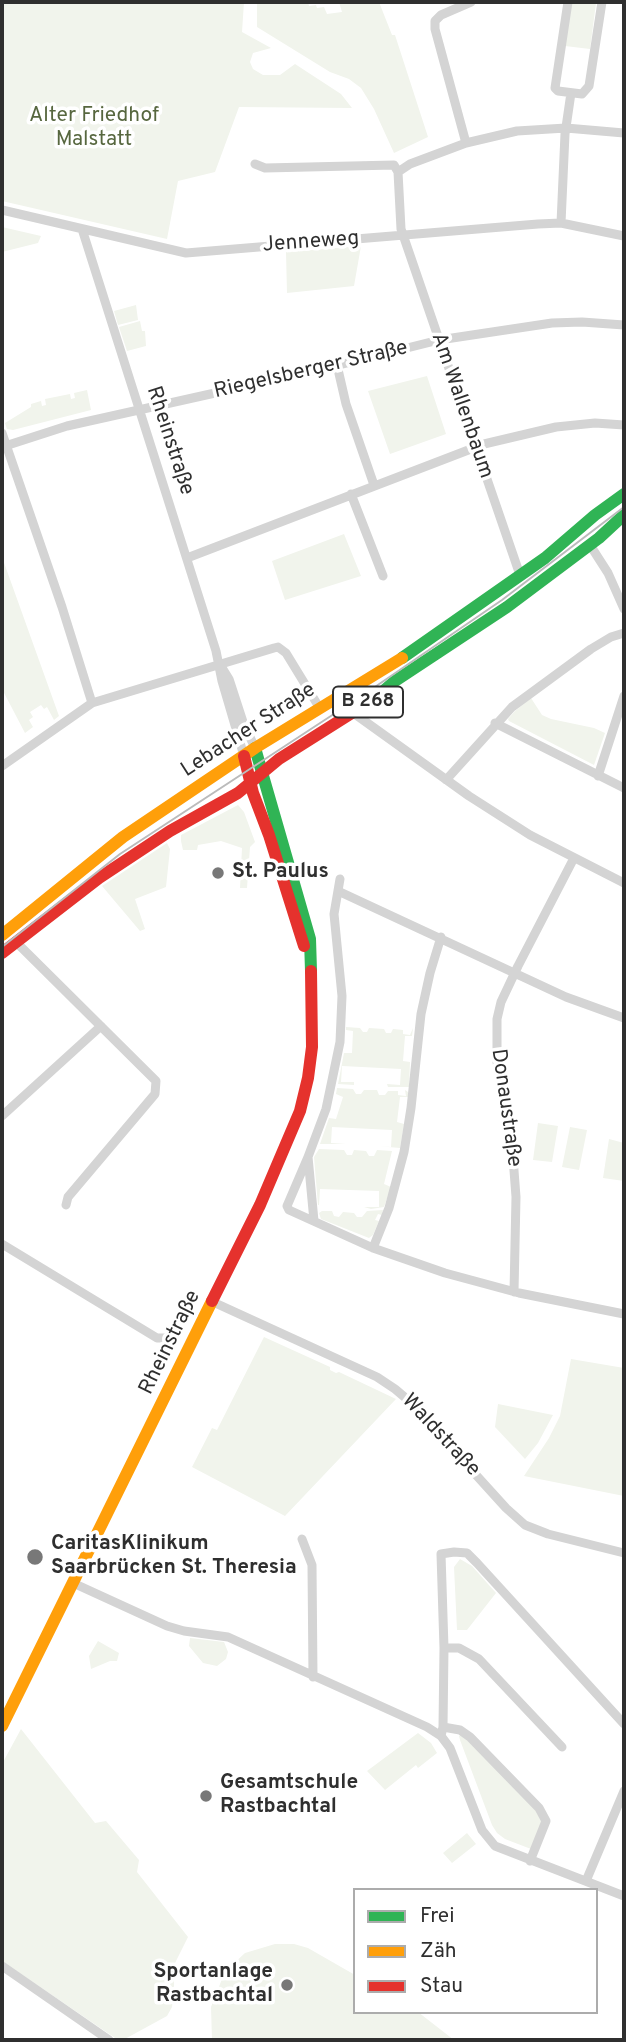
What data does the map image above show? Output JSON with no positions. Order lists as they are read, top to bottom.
{
  "streets": {
    "main road": ["Rheinstraße", "B 268", "Lebacher Straße"],
    "street": [
      "Jenneweg",
      "Riegelsberger Straße",
      "Am Wallenbaum",
      "Donaustraße",
      "Waldstraße"
    ]
  },
  "crossings": [
    ["Jenneweg", "Am Wallenbaum"],
    ["Jenneweg", "Rheinstraße"],
    ["Riegelsberger Straße", "Am Wallenbaum"],
    ["Riegelsberger Straße", "Rheinstraße"],
    ["Am Wallenbaum", "Lebacher Straße"],
    ["Rheinstraße", "Lebacher Straße"],
    ["Rheinstraße", "Waldstraße"],
    ["B 268", "Lebacher Straße"]
  ],
  "parks": ["Alter Friedhof Malstatt"],
  "places": [
    "St. Paulus",
    "CaritasKlinikum Saarbrücken St. Theresia",
    "Gesamtschule Rastbachtal",
    "Sportanlage Rastbachtal"
  ],
  "legend": ["Frei", "Zäh", "Stau"]
}
